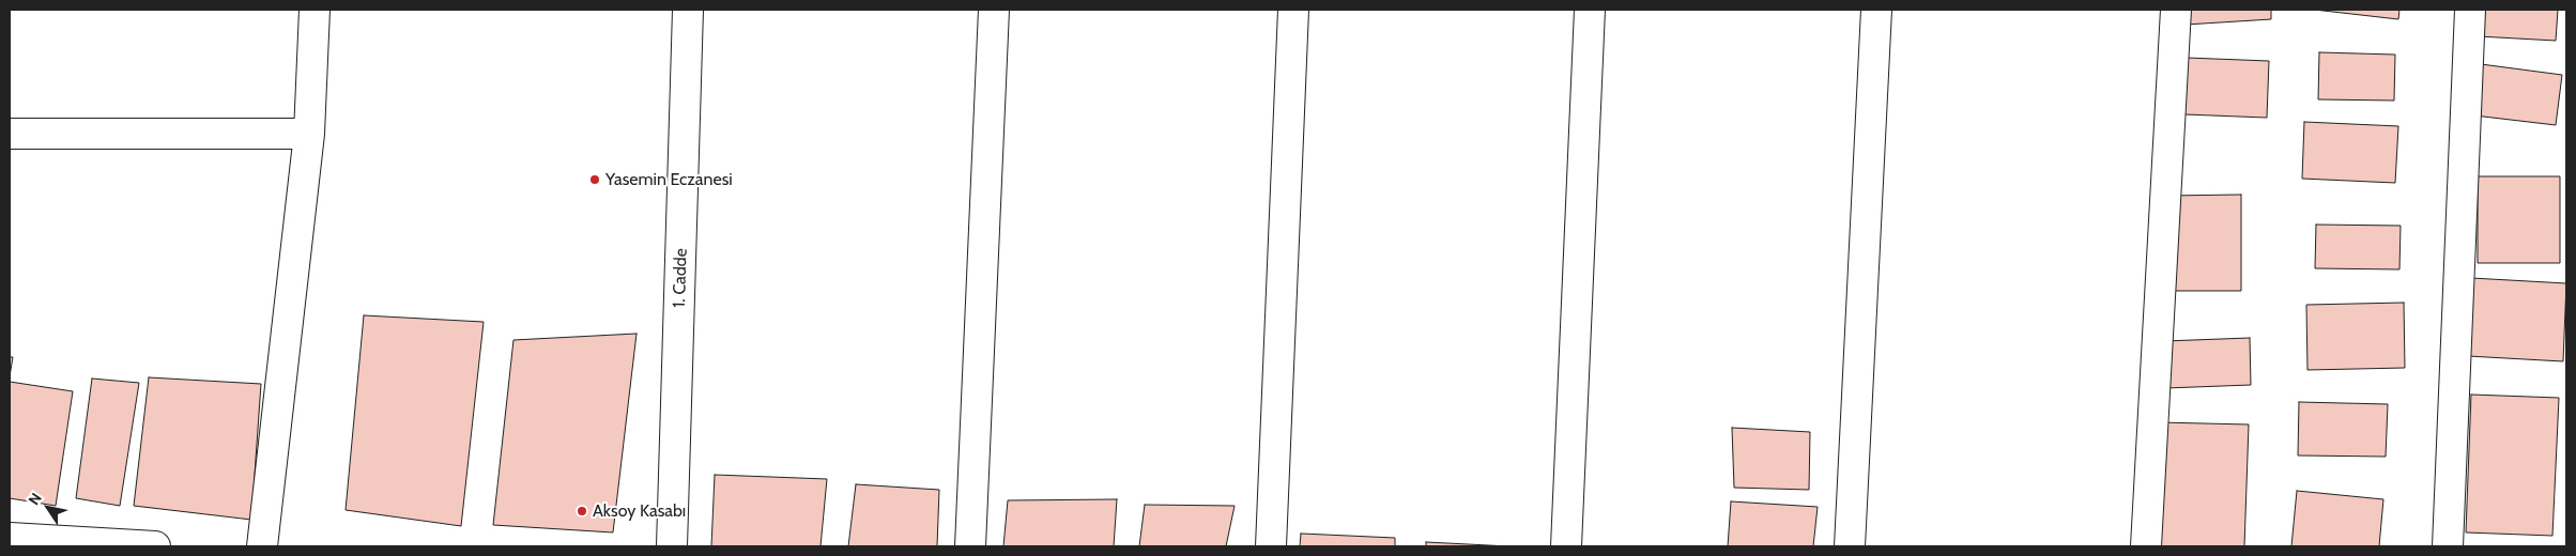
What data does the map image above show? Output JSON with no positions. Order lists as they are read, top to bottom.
{
  "streets": {
    "street": ["1. Cadde"]
  },
  "places": ["Yasemin Eczanesi", "Aksoy Kasabı"],
  "north": "top left"
}
